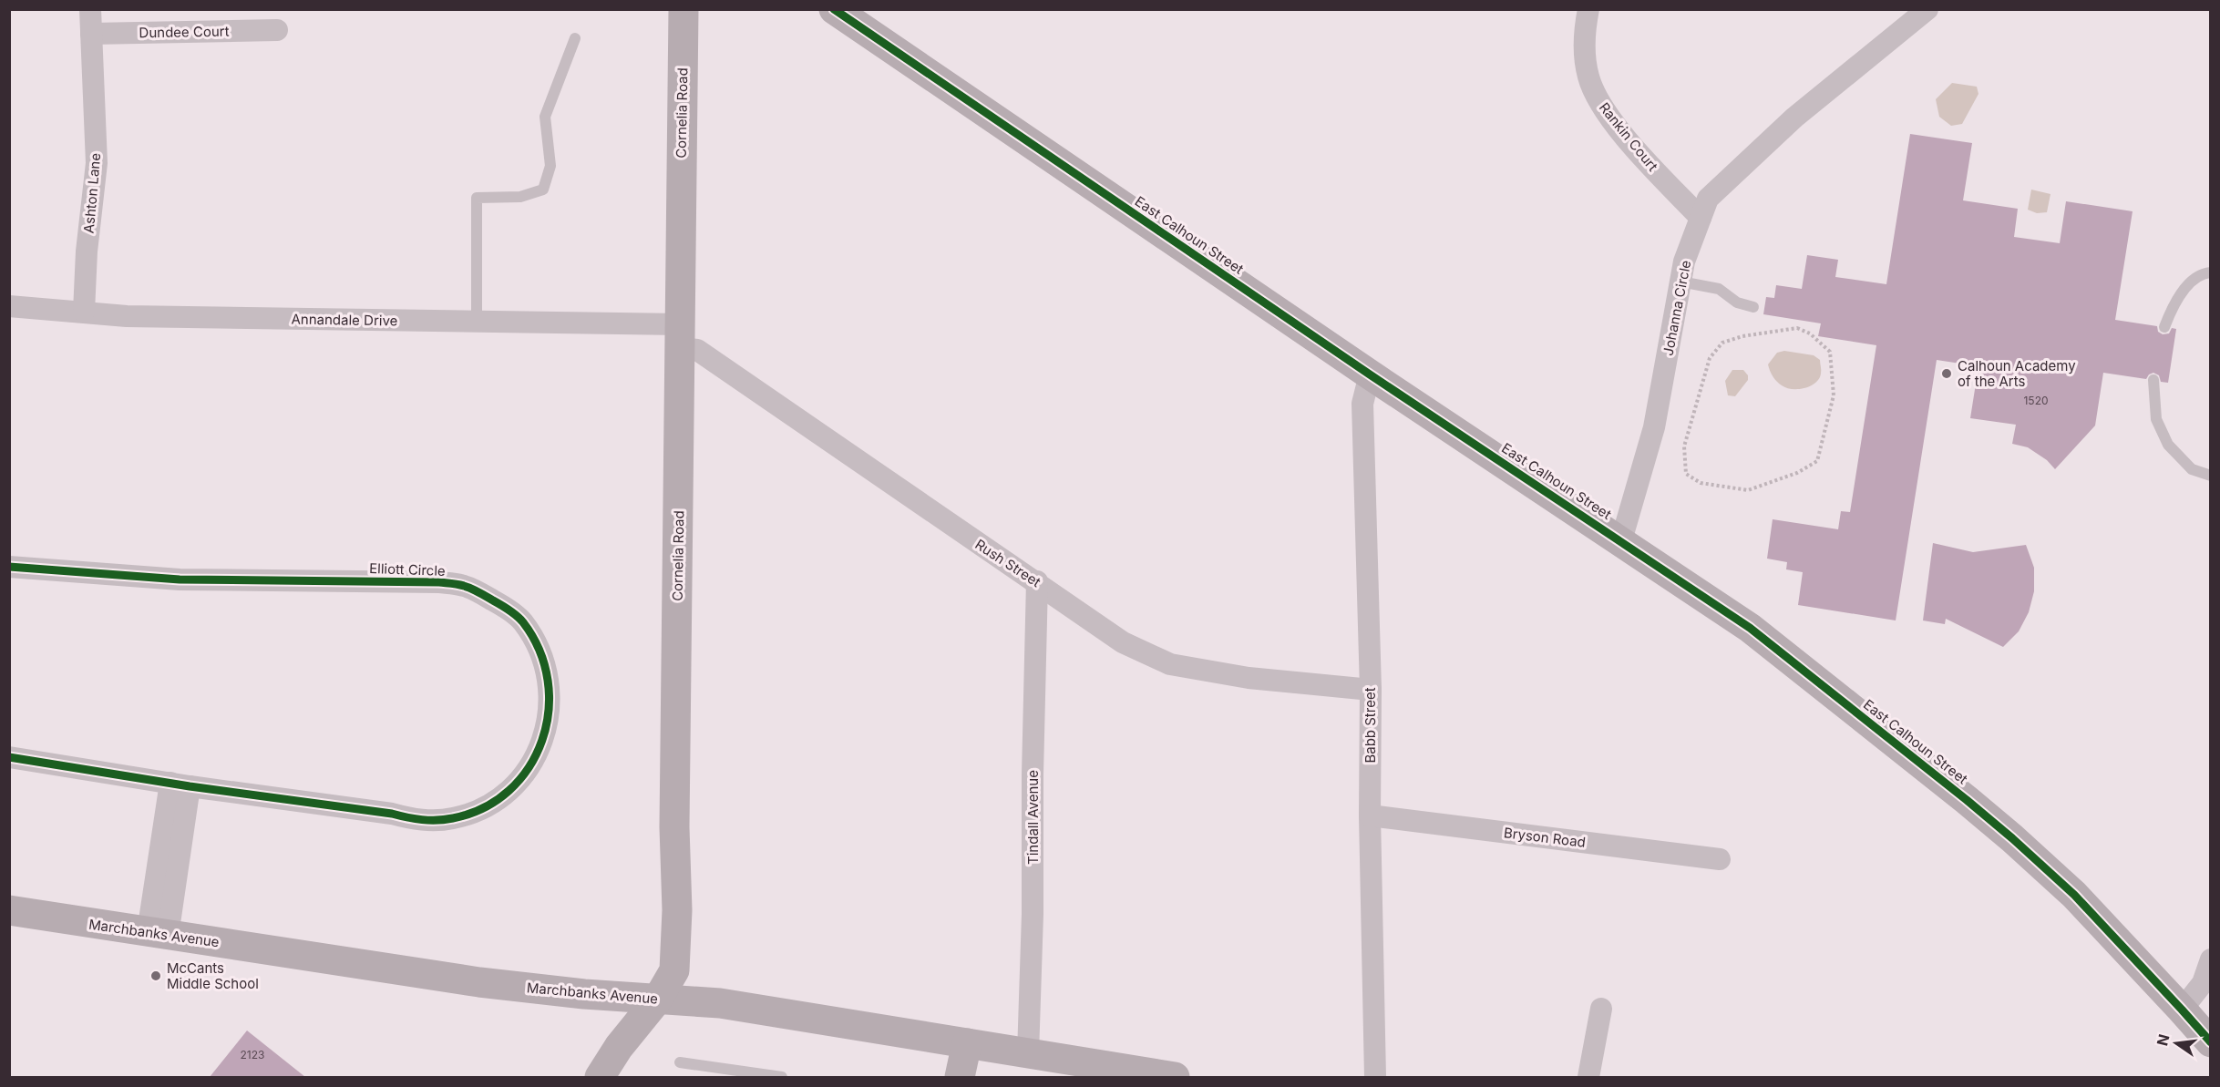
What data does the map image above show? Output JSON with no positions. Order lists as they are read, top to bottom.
{
  "streets": {
    "street": [
      "Dundee Court",
      "Cornelia Road",
      "Rankin Court",
      "Ashton Lane",
      "East Calhoun Street",
      "Johanna Circle",
      "Annandale Drive",
      "Rush Street",
      "Elliott Circle",
      "Babb Street",
      "Tindall Avenue",
      "Bryson Road",
      "Marchbanks Avenue"
    ]
  },
  "crossings": [
    ["Dundee Court", "Ashton Lane"],
    ["Cornelia Road", "Annandale Drive"],
    ["Cornelia Road", "Rush Street"],
    ["Cornelia Road", "Marchbanks Avenue"],
    ["Rankin Court", "Johanna Circle"],
    ["Ashton Lane", "Annandale Drive"],
    ["East Calhoun Street", "Johanna Circle"],
    ["East Calhoun Street", "Babb Street"],
    ["Annandale Drive", "Rush Street"],
    ["Rush Street", "Babb Street"],
    ["Rush Street", "Tindall Avenue"],
    ["Babb Street", "Bryson Road"],
    ["Tindall Avenue", "Marchbanks Avenue"]
  ],
  "places": ["Calhoun Academy of the Arts", "McCants Middle School"],
  "house_numbers": ["1520", "2123"],
  "north": "left"
}
